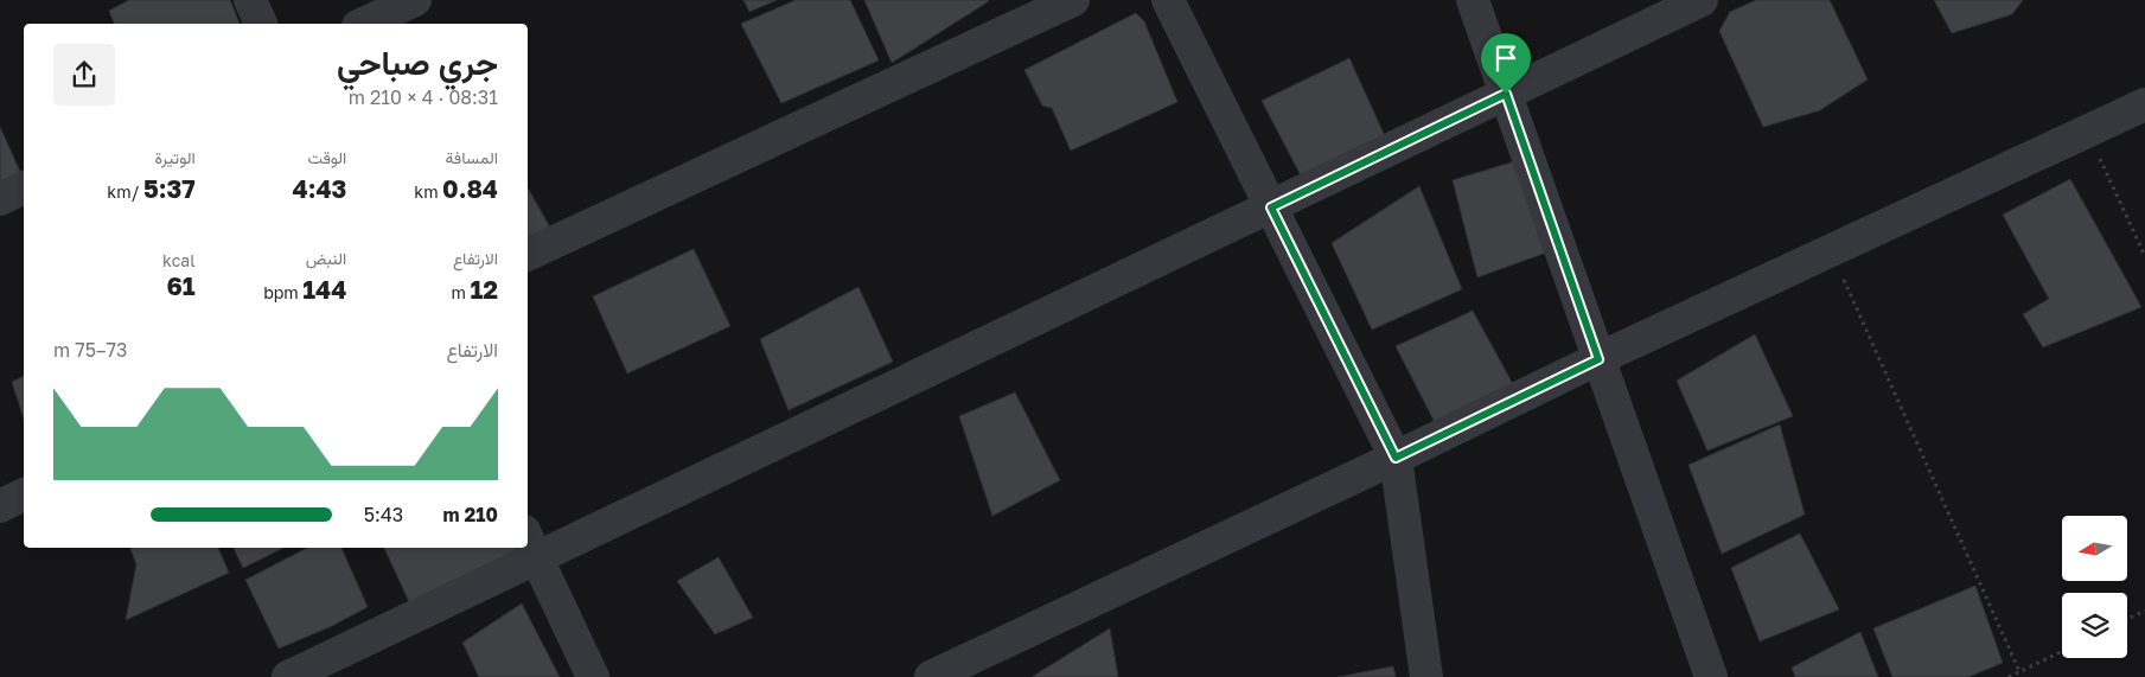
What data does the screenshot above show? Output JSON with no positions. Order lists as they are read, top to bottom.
{
  "north": "left",
  "page": {
    "heading": ["جري صباحي", "08:31 · 4 × 210 m"],
    "stats": [
      ["المسافة", "0.84 km"],
      ["الوقت", "4:43"],
      ["الوتيرة", "5:37 /km"],
      ["الارتفاع", "12 m"],
      ["النبض", "144 bpm"],
      ["kcal", "61"]
    ],
    "chart": ["الارتفاع", "73–75 m"],
    "list": [
      {
        "name": "210 m",
        "note": "5:43"
      }
    ]
  }
}
